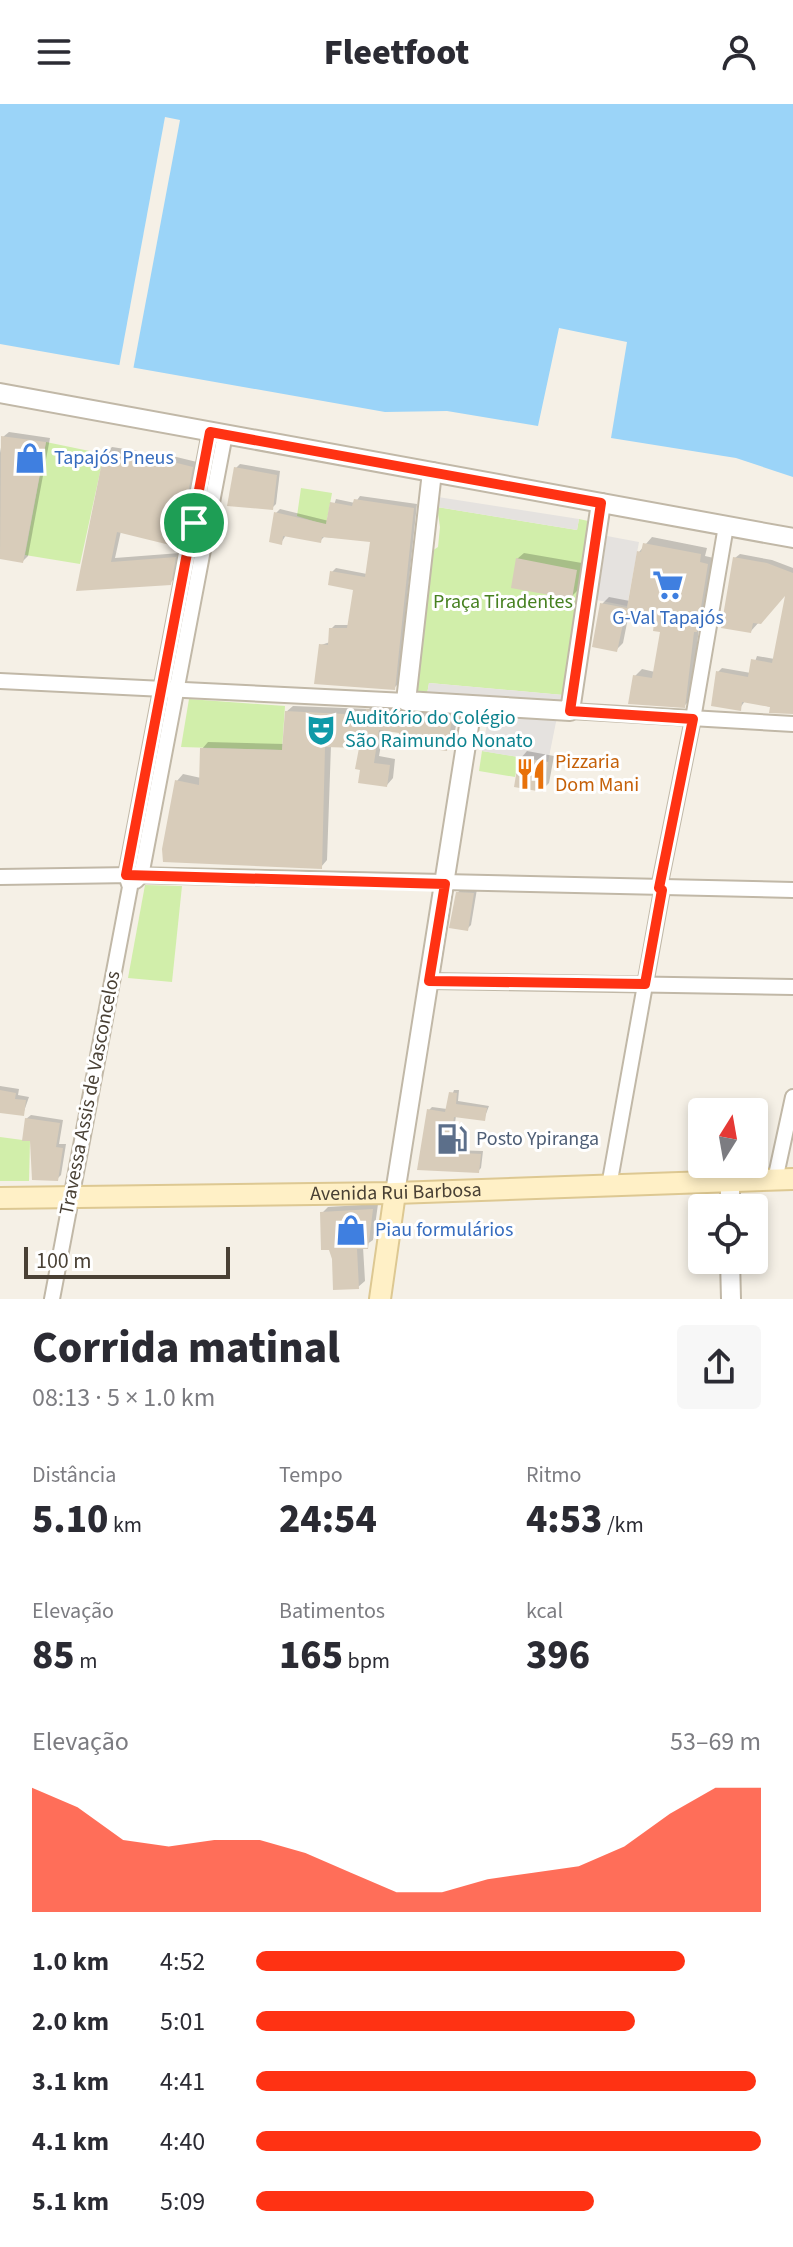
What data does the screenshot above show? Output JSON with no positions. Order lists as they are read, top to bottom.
{
  "streets": {
    "main road": ["Avenida Rui Barbosa"],
    "street": ["Travessa Assis de Vasconcelos"]
  },
  "crossings": [
    ["Travessa Assis de Vasconcelos", "Avenida Rui Barbosa"]
  ],
  "parks": ["Praça Tiradentes"],
  "places": {
    "shop": ["Tapajós Pneus", "Piau formulários"],
    "supermarket": ["G-Val Tapajós"],
    "theatre": ["Auditório do Colégio São Raimundo Nonato"],
    "restaurant": ["Pizzaria Dom Mani"],
    "fuel station": ["Posto Ypiranga"]
  },
  "scale_bar": "100 m",
  "north": "top",
  "page": {
    "header": "Fleetfoot",
    "scale": "100 m",
    "heading": ["Corrida matinal", "08:13 · 5 × 1.0 km"],
    "stats": [
      ["Distância", "5.10 km"],
      ["Tempo", "24:54"],
      ["Ritmo", "4:53 /km"],
      ["Elevação", "85 m"],
      ["Batimentos", "165 bpm"],
      ["kcal", "396"]
    ],
    "chart": ["Elevação", "53–69 m"],
    "list": [
      {
        "name": "1.0 km",
        "note": "4:52"
      },
      {
        "name": "2.0 km",
        "note": "5:01"
      },
      {
        "name": "3.1 km",
        "note": "4:41"
      },
      {
        "name": "4.1 km",
        "note": "4:40"
      },
      {
        "name": "5.1 km",
        "note": "5:09"
      }
    ]
  }
}
